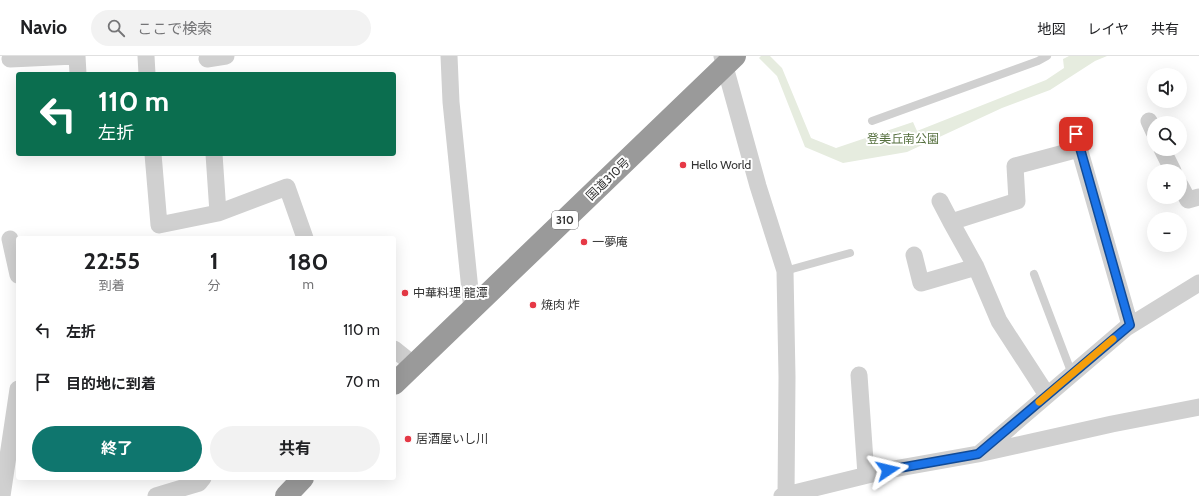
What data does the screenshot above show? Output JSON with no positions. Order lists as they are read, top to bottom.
{
  "streets": {
    "highway": ["国道310号", "310"]
  },
  "parks": ["登美丘南公園"],
  "places": [
    "Hello World",
    "一夢庵",
    "中華料理 龍潭",
    "焼肉 炸",
    "居酒屋いし川"
  ],
  "page": {
    "header": "Navio",
    "search": "ここで検索",
    "nav": ["地図", "レイヤ", "共有"],
    "map_buttons": ["+", "−"],
    "turn": ["110 m", "左折"],
    "eta": [
      "22:55",
      "到着",
      "1",
      "分",
      "180",
      "m"
    ],
    "list": [
      {
        "name": "左折",
        "value": "110 m"
      },
      {
        "name": "目的地に到着",
        "value": "70 m"
      }
    ],
    "buttons": ["終了", "共有"]
  }
}
